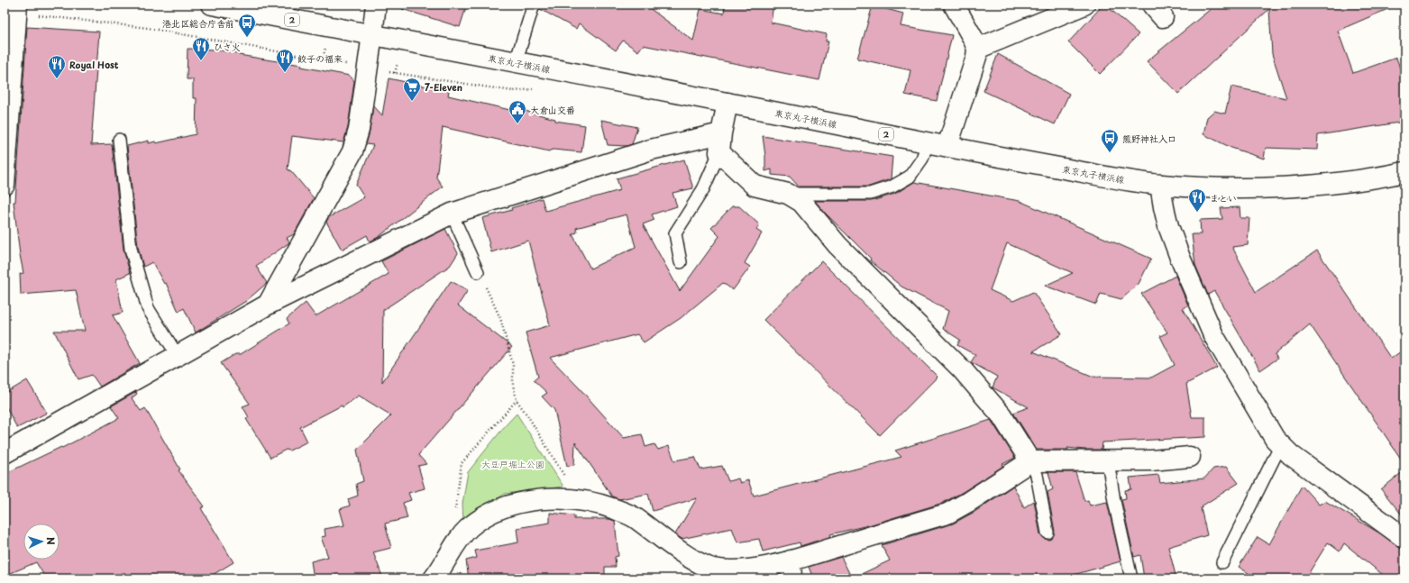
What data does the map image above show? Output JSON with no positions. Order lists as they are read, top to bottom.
{
  "streets": {
    "street": ["2", "東京丸子横浜線"]
  },
  "parks": ["大豆戸堀上公園"],
  "places": {
    "bus stop": ["港北区総合庁舎前", "熊野神社入口"],
    "restaurant": [
      "ひさ火",
      "餃子の福来",
      "Royal Host",
      "まとい"
    ],
    "supermarket": ["7-Eleven"],
    "public building": ["大倉山交番"]
  },
  "north": "right"
}
